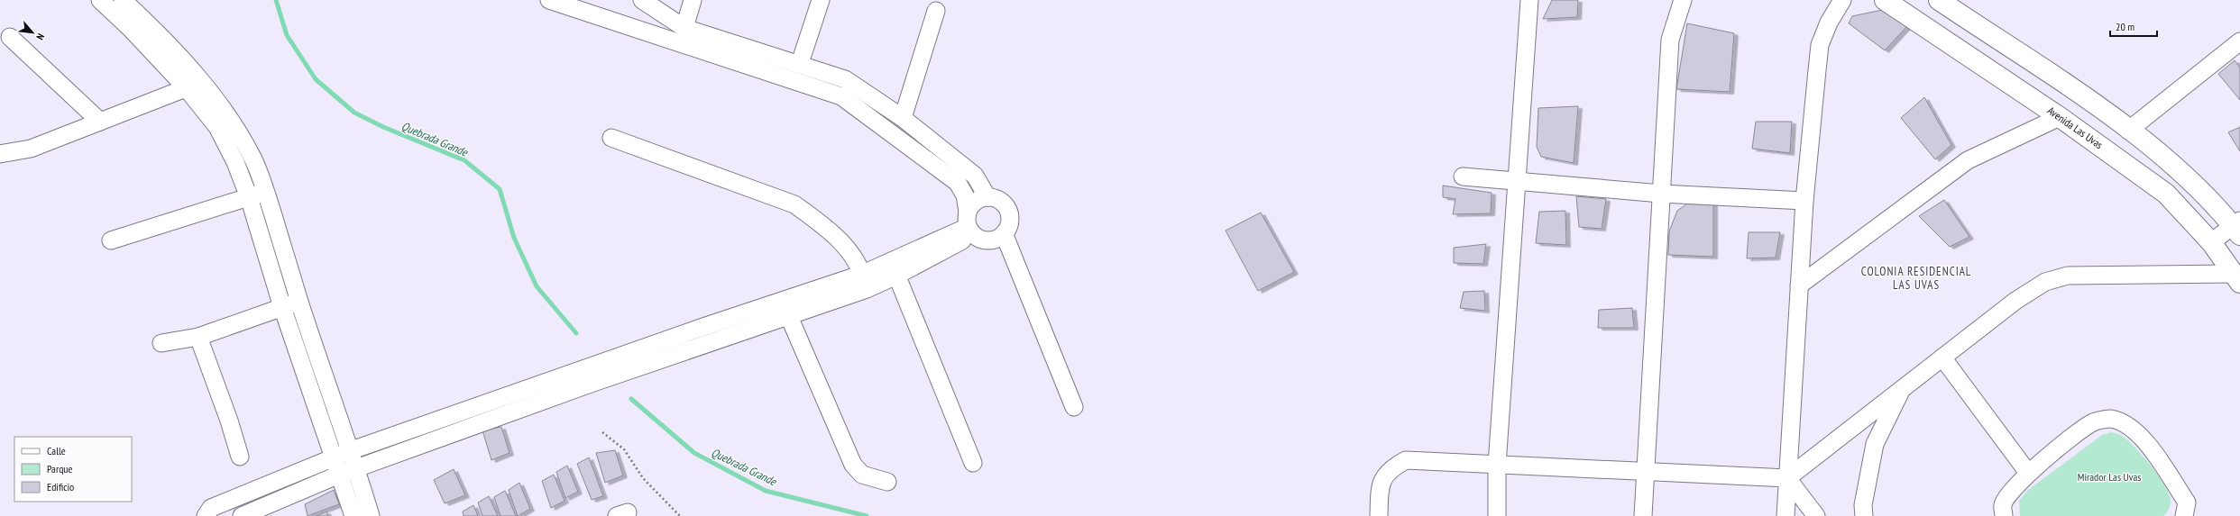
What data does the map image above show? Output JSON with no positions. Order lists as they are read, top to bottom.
{
  "streets": {
    "street": ["Avenida Las Uvas"]
  },
  "districts": ["COLONIA RESIDENCIAL LAS UVAS"],
  "water": ["Quebrada Grande"],
  "parks": ["Mirador Las Uvas"],
  "legend": ["Calle", "Parque", "Edificio"],
  "scale_bar": "20 m",
  "north": "bottom right"
}
